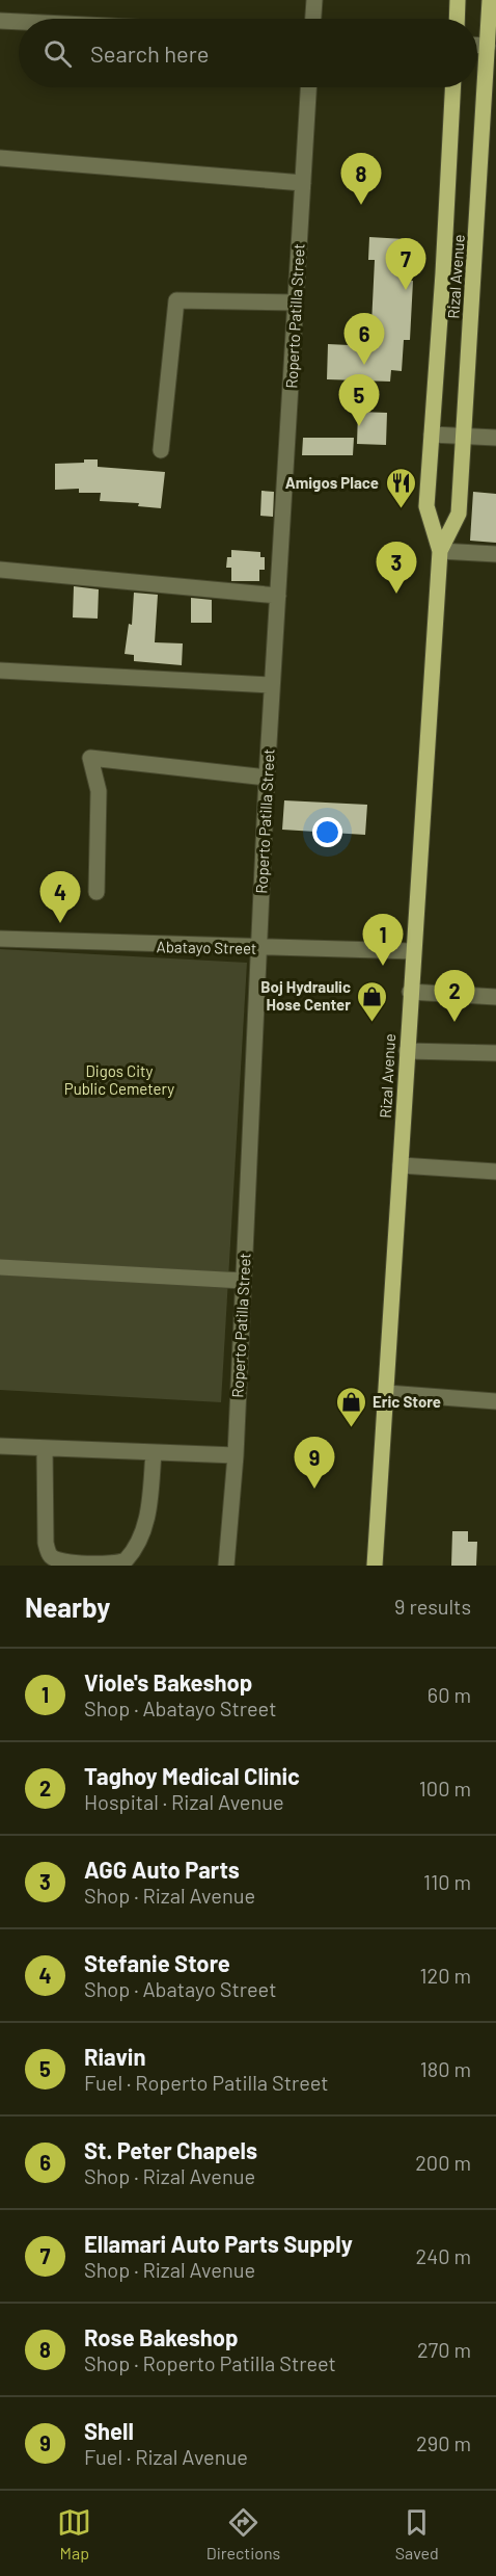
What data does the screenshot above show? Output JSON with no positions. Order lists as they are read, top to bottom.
{
  "streets": {
    "main road": ["Rizal Avenue"],
    "street": ["Roperto Patilla Street", "Abatayo Street"]
  },
  "crossings": [
    ["Rizal Avenue", "Abatayo Street"],
    ["Roperto Patilla Street", "Abatayo Street"]
  ],
  "parks": ["Digos City Public Cemetery"],
  "places": {
    "restaurant": ["Amigos Place"],
    "shop": ["Boj Hydraulic Hose Center", "Eric Store"]
  },
  "page": {
    "search": "Search here",
    "pins": [
      "8",
      "7",
      "6",
      "5",
      "3",
      "4",
      "1",
      "2",
      "9"
    ],
    "heading": ["Nearby", "9 results"],
    "list": [
      {
        "mark": "1",
        "name": "Viole's Bakeshop",
        "note": "Shop · Abatayo Street",
        "value": "60 m"
      },
      {
        "mark": "2",
        "name": "Taghoy Medical Clinic",
        "note": "Hospital · Rizal Avenue",
        "value": "100 m"
      },
      {
        "mark": "3",
        "name": "AGG Auto Parts",
        "note": "Shop · Rizal Avenue",
        "value": "110 m"
      },
      {
        "mark": "4",
        "name": "Stefanie Store",
        "note": "Shop · Abatayo Street",
        "value": "120 m"
      },
      {
        "mark": "5",
        "name": "Riavin",
        "note": "Fuel · Roperto Patilla Street",
        "value": "180 m"
      },
      {
        "mark": "6",
        "name": "St. Peter Chapels",
        "note": "Shop · Rizal Avenue",
        "value": "200 m"
      },
      {
        "mark": "7",
        "name": "Ellamari Auto Parts Supply",
        "note": "Shop · Rizal Avenue",
        "value": "240 m"
      },
      {
        "mark": "8",
        "name": "Rose Bakeshop",
        "note": "Shop · Roperto Patilla Street",
        "value": "270 m"
      },
      {
        "mark": "9",
        "name": "Shell",
        "note": "Fuel · Rizal Avenue",
        "value": "290 m"
      }
    ],
    "nav": ["Map", "Directions", "Saved"]
  }
}
